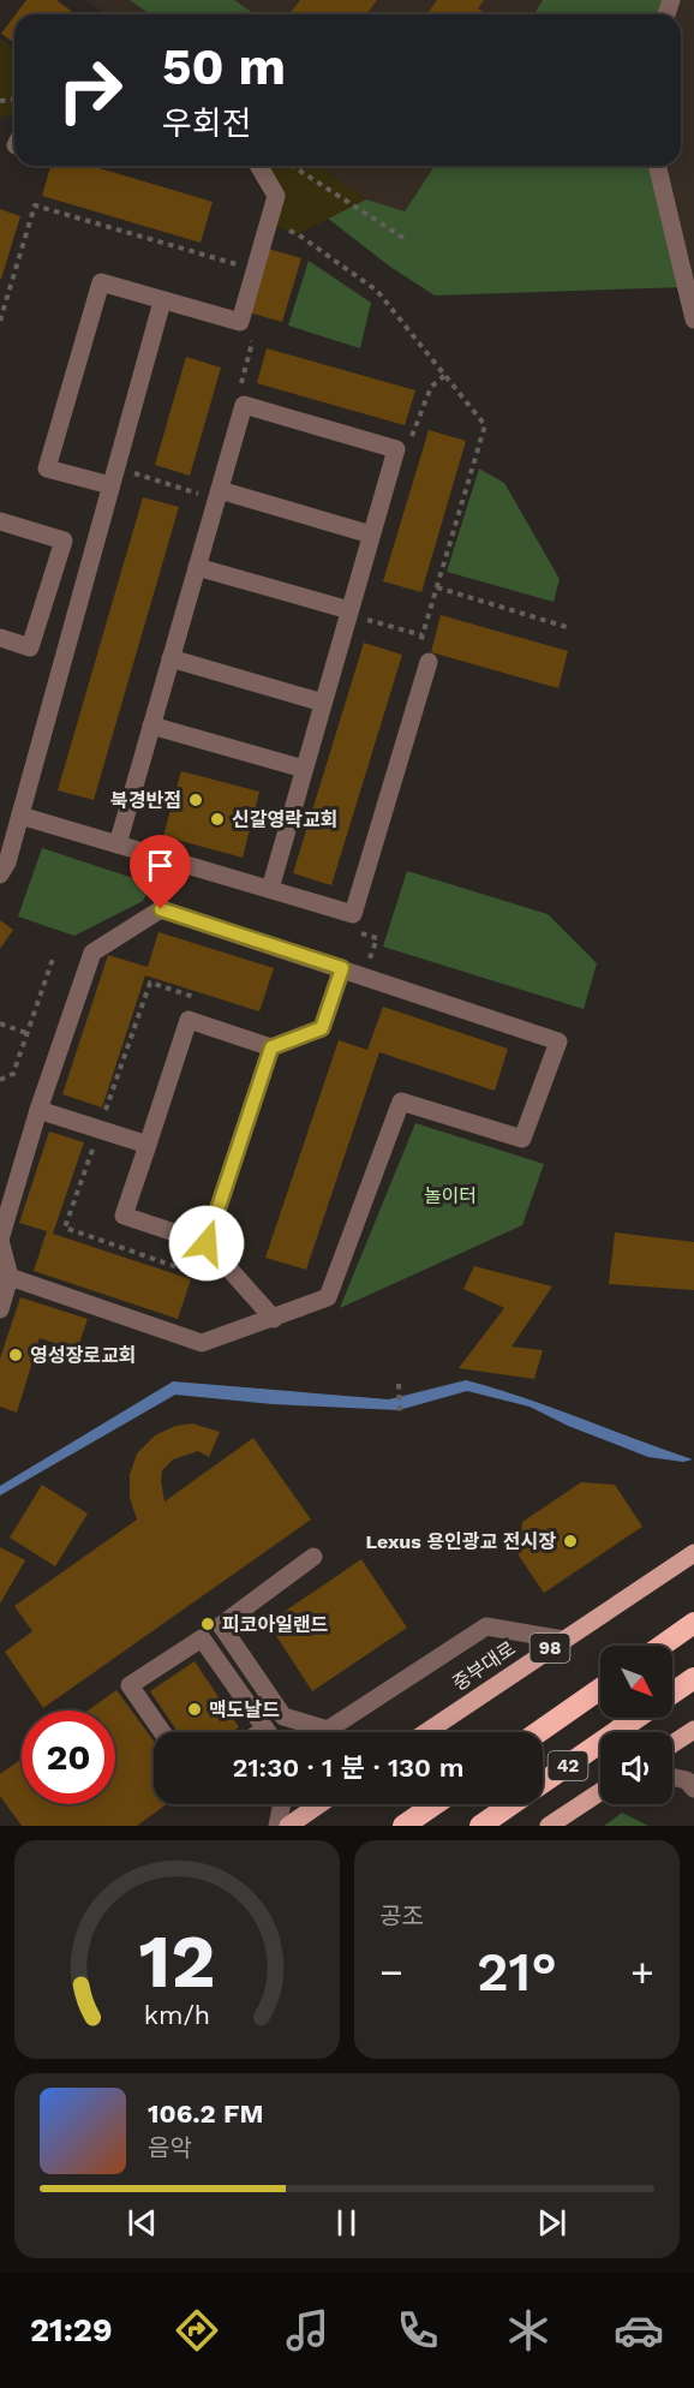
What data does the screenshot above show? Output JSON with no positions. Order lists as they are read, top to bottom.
{
  "streets": {
    "highway": ["42"],
    "main road": ["98", "중부대로"]
  },
  "parks": ["놀이터"],
  "places": [
    "북경반점",
    "신갈영락교회",
    "영성장로교회",
    "Lexus 용인광교 전시장",
    "피코아일랜드",
    "맥도날드"
  ],
  "north": "bottom right",
  "page": {
    "turn": ["50 m", "우회전"],
    "limit": "20",
    "trip": "21:30 · 1 분 · 130 m",
    "tile": "공조",
    "heat": ["−", "21°", "+"],
    "song": ["106.2 FM", "음악"],
    "tabs": "21:29",
    "gauge": ["12", "km/h"]
  }
}
